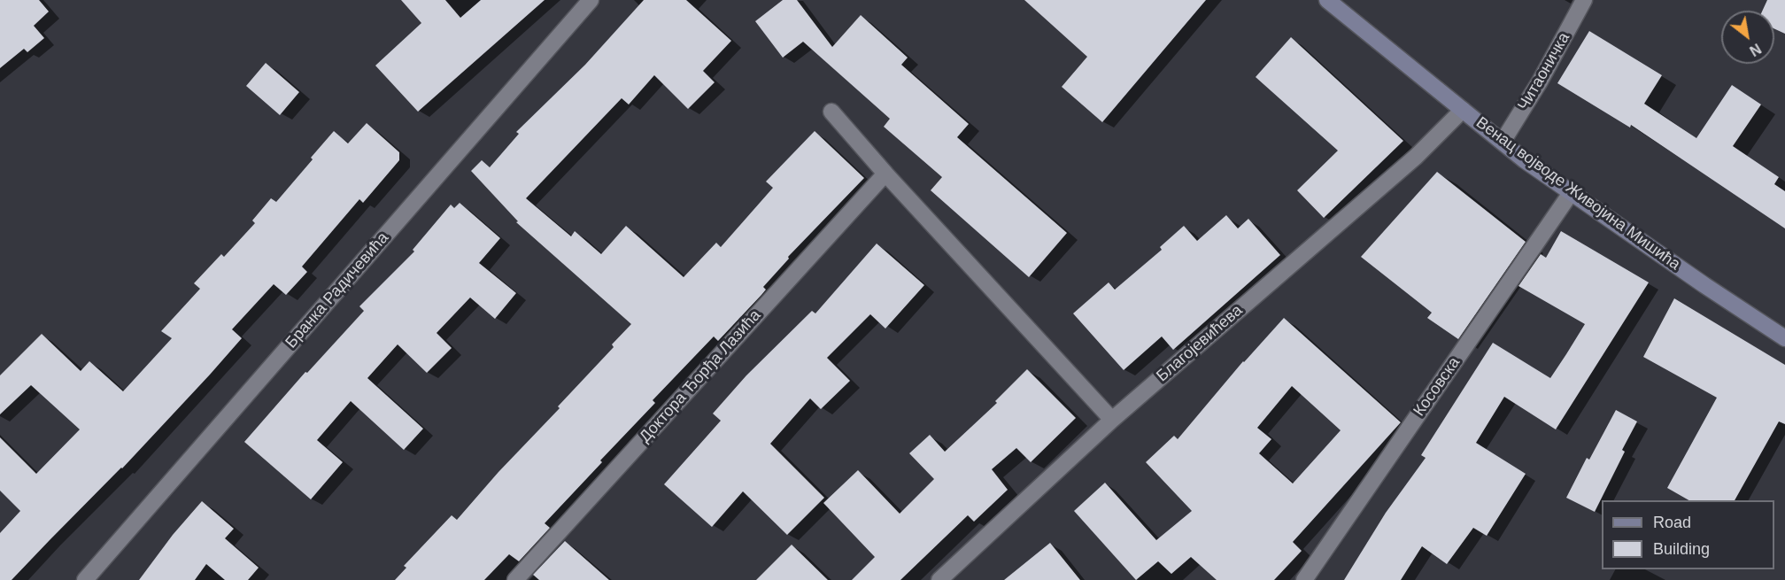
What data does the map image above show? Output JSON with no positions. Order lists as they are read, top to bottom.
{
  "streets": {
    "main road": ["Венац војводе Живојина Мишића"],
    "street": [
      "Читаоничка",
      "Бранка Радичевића",
      "Благојевићева",
      "Доктора Ђорђа Лазића",
      "Косовска"
    ]
  },
  "crossings": [
    ["Читаоничка", "Венац војводе Живојина Мишића"],
    ["Венац војводе Живојина Мишића", "Благојевићева"],
    ["Венац војводе Живојина Мишића", "Косовска"]
  ],
  "legend": ["Road", "Building"],
  "north": "bottom right"
}
